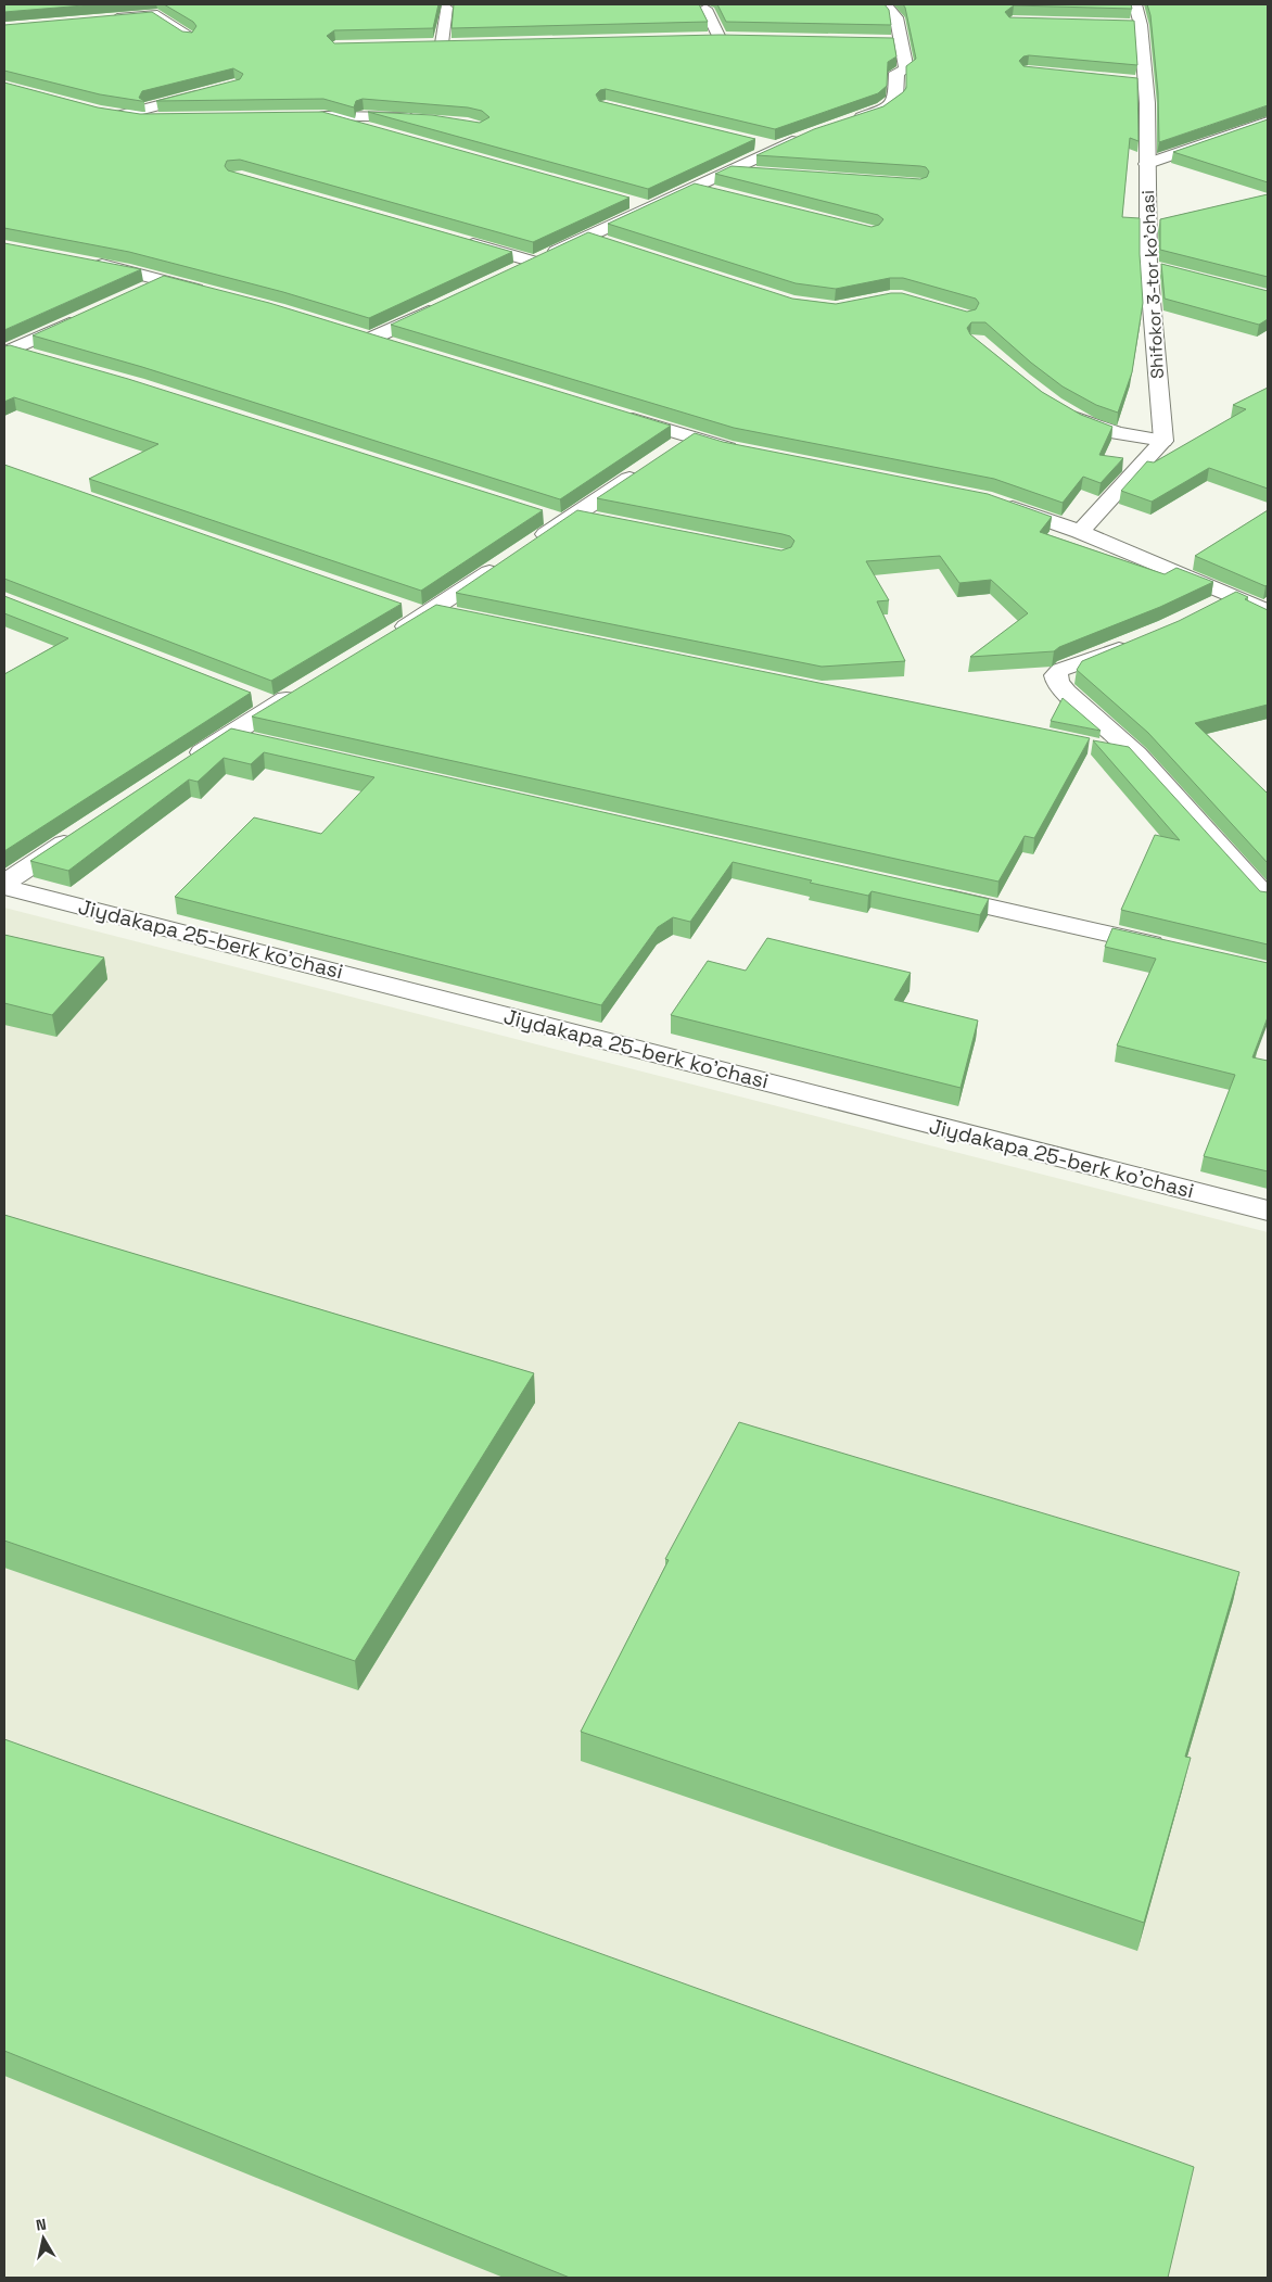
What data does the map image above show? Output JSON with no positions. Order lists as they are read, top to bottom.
{
  "streets": {
    "street": ["Shifokor 3-tor koʼchasi", "Jiydakapa 25-berk koʼchasi"]
  },
  "north": "top"
}
